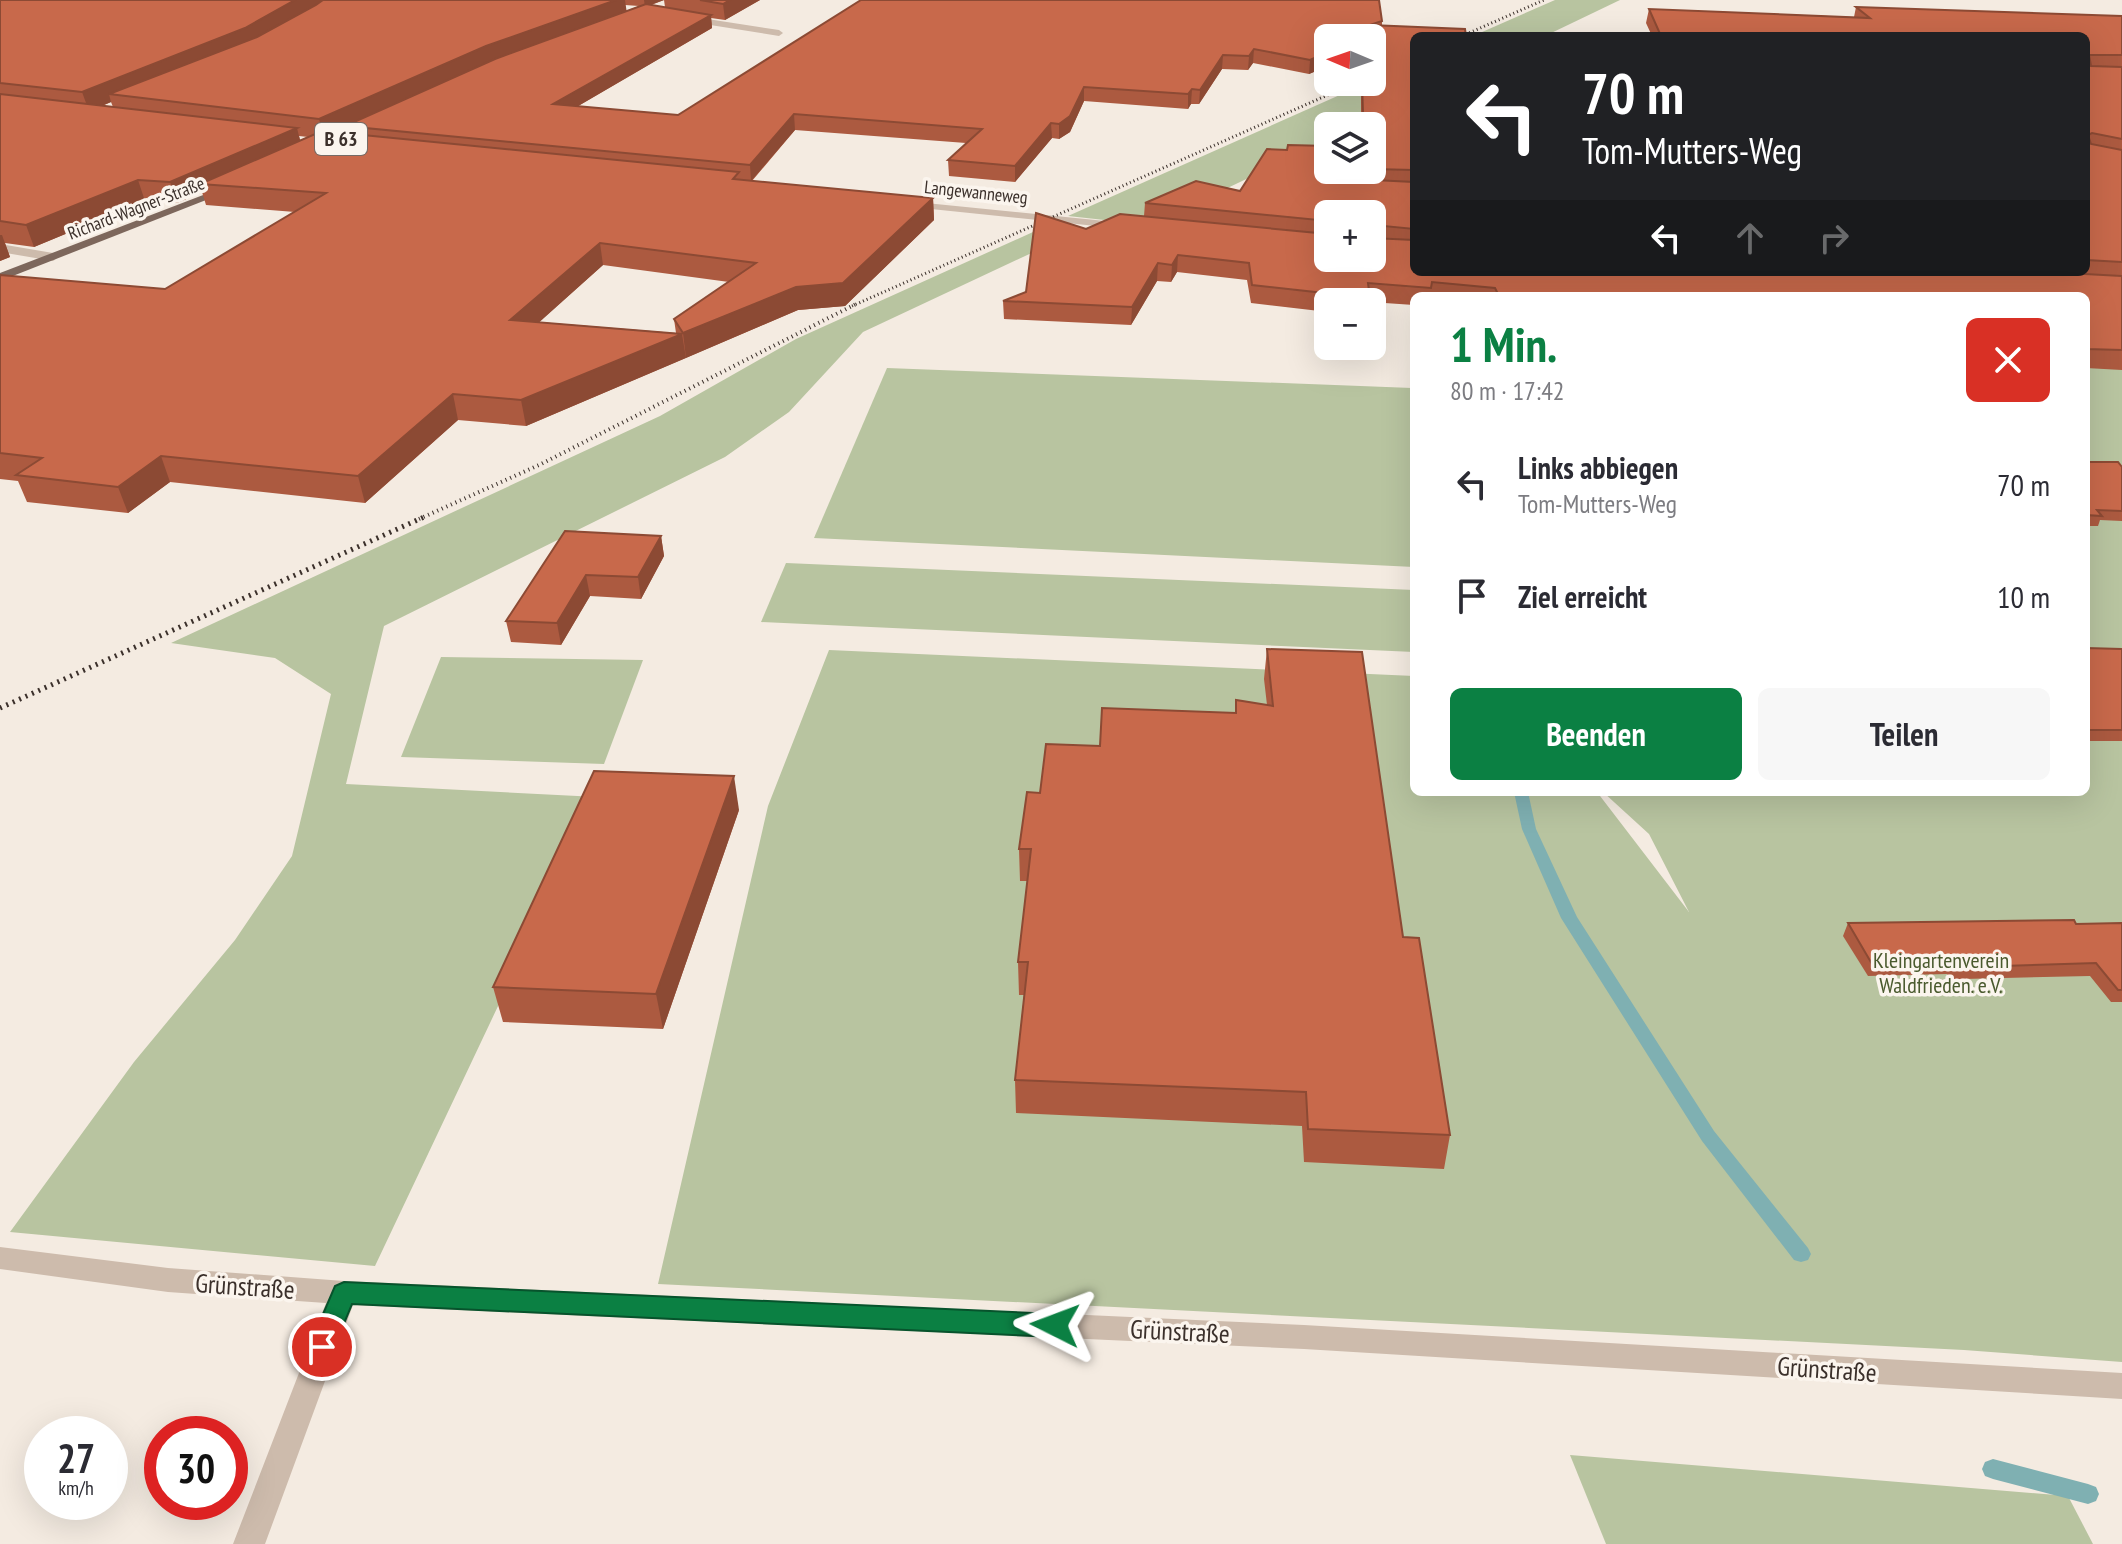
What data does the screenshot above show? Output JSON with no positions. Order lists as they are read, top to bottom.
{
  "streets": {
    "main road": ["Richard-Wagner-Straße"],
    "street": ["Langewanneweg", "Grünstraße"]
  },
  "parks": ["Kleingartenverein Waldfrieden. e.V."],
  "north": "left",
  "page": {
    "map_buttons": ["+", "−"],
    "turn": ["70 m", "Tom-Mutters-Weg"],
    "heading": ["1 Min.", "80 m · 17:42"],
    "list": [
      {
        "name": "Links abbiegen",
        "note": "Tom-Mutters-Weg",
        "value": "70 m"
      },
      {
        "name": "Ziel erreicht",
        "value": "10 m"
      }
    ],
    "buttons": ["Beenden", "Teilen"],
    "speed": "27 km/h",
    "limit": "30"
  }
}
